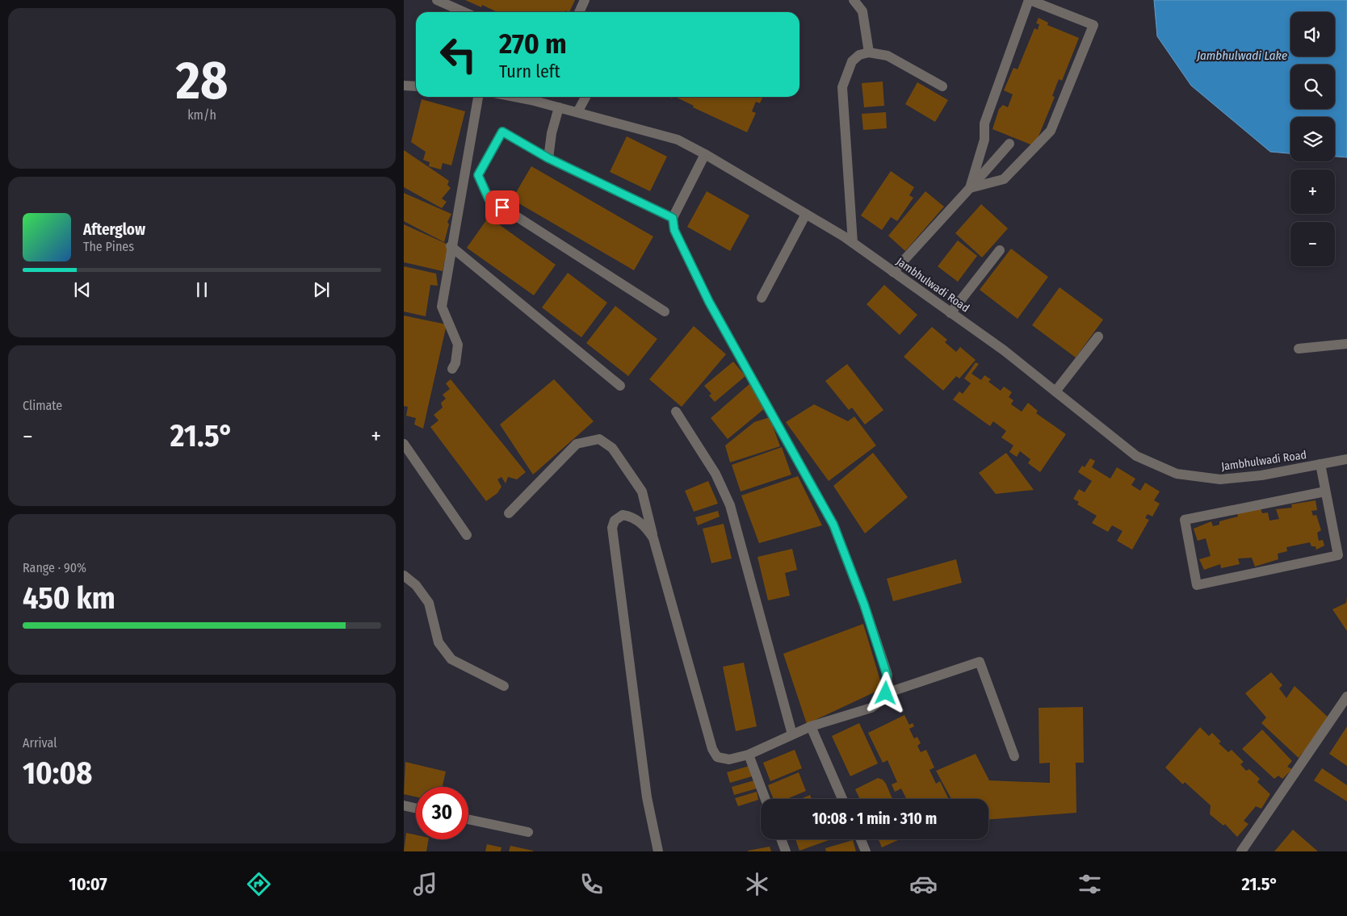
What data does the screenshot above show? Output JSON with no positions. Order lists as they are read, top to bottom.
{
  "streets": {
    "street": ["Jambhulwadi Road"]
  },
  "water": ["Jambhulwadi Lake"],
  "page": {
    "tile": [
      ["28", "km/h"],
      "Climate",
      ["Range · 90%", "450 km"],
      ["Arrival", "10:08"]
    ],
    "map_buttons": ["+", "−"],
    "turn": ["270 m", "Turn left"],
    "song": ["Afterglow", "The Pines"],
    "heat": ["−", "21.5°", "+"],
    "limit": "30",
    "trip": "10:08 · 1 min · 310 m",
    "tabs": ["10:07", "21.5°"]
  }
}
